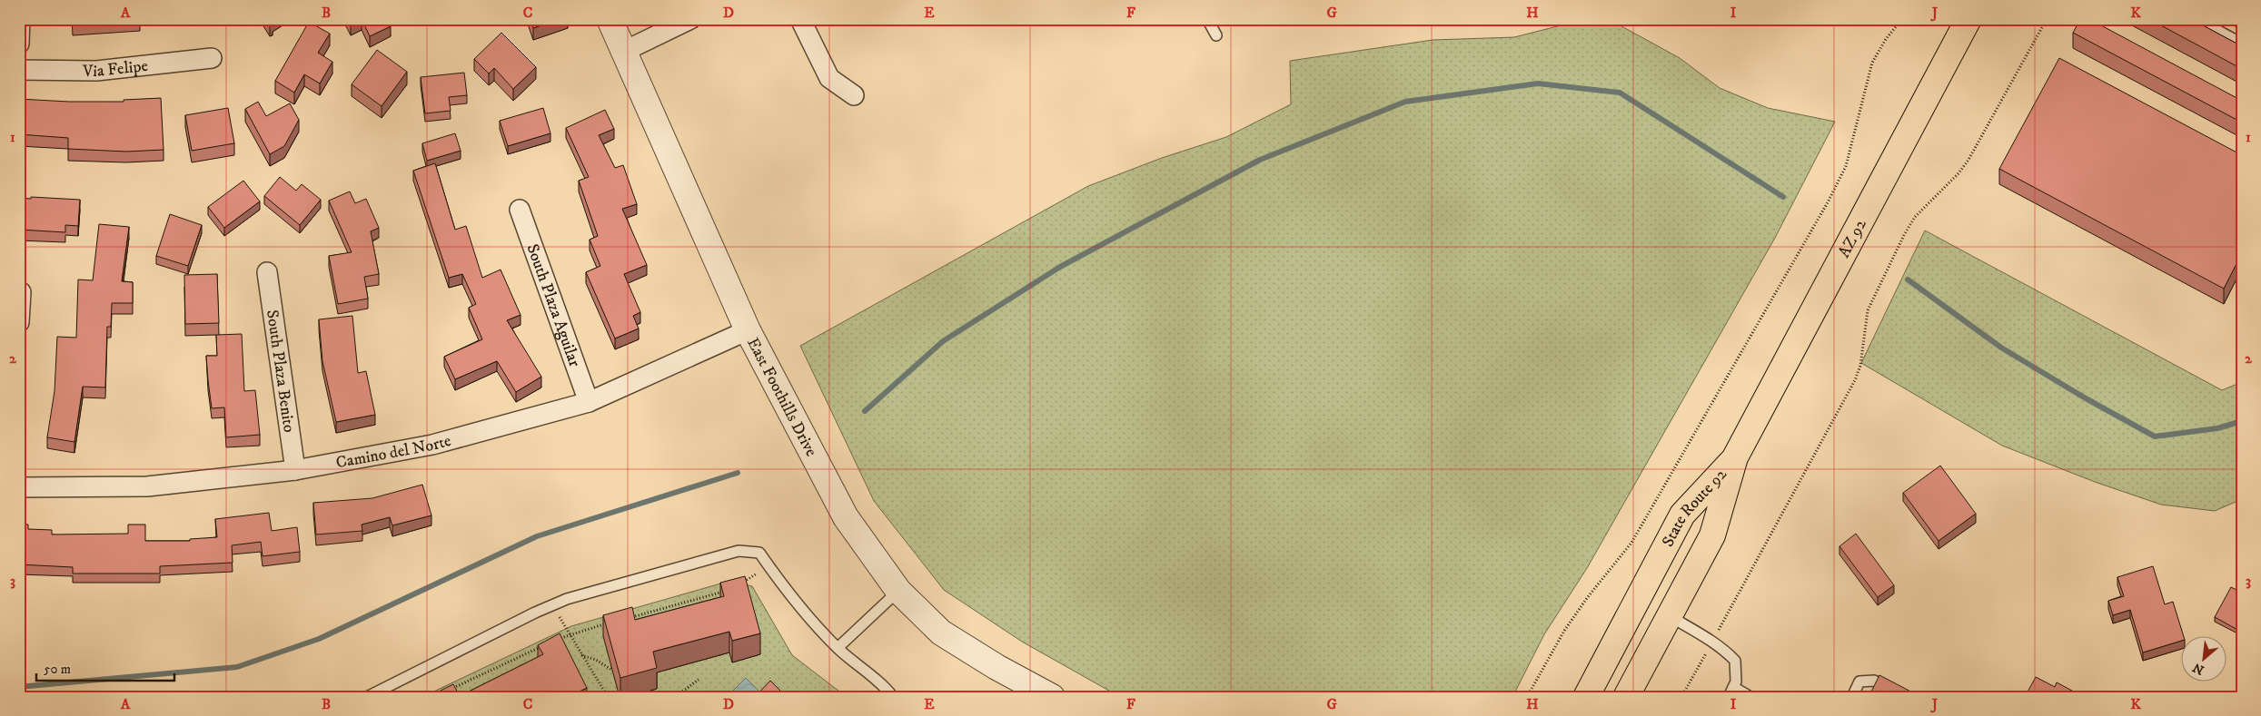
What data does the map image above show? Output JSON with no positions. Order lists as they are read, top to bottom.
{
  "streets": {
    "main road": ["AZ 92", "State Route 92"],
    "street": [
      "Via Felipe",
      "South Plaza Aguilar",
      "South Plaza Benito",
      "East Foothills Drive",
      "Camino del Norte"
    ]
  },
  "crossings": [
    ["AZ 92", "State Route 92"],
    ["South Plaza Aguilar", "Camino del Norte"],
    ["South Plaza Benito", "Camino del Norte"],
    ["East Foothills Drive", "Camino del Norte"]
  ],
  "scale_bar": "50 m",
  "north": "bottom left",
  "grid": {
    "columns": [
      "A",
      "B",
      "C",
      "D",
      "E",
      "F",
      "G",
      "H",
      "I",
      "J",
      "K"
    ],
    "rows": ["1", "2", "3"]
  }
}
